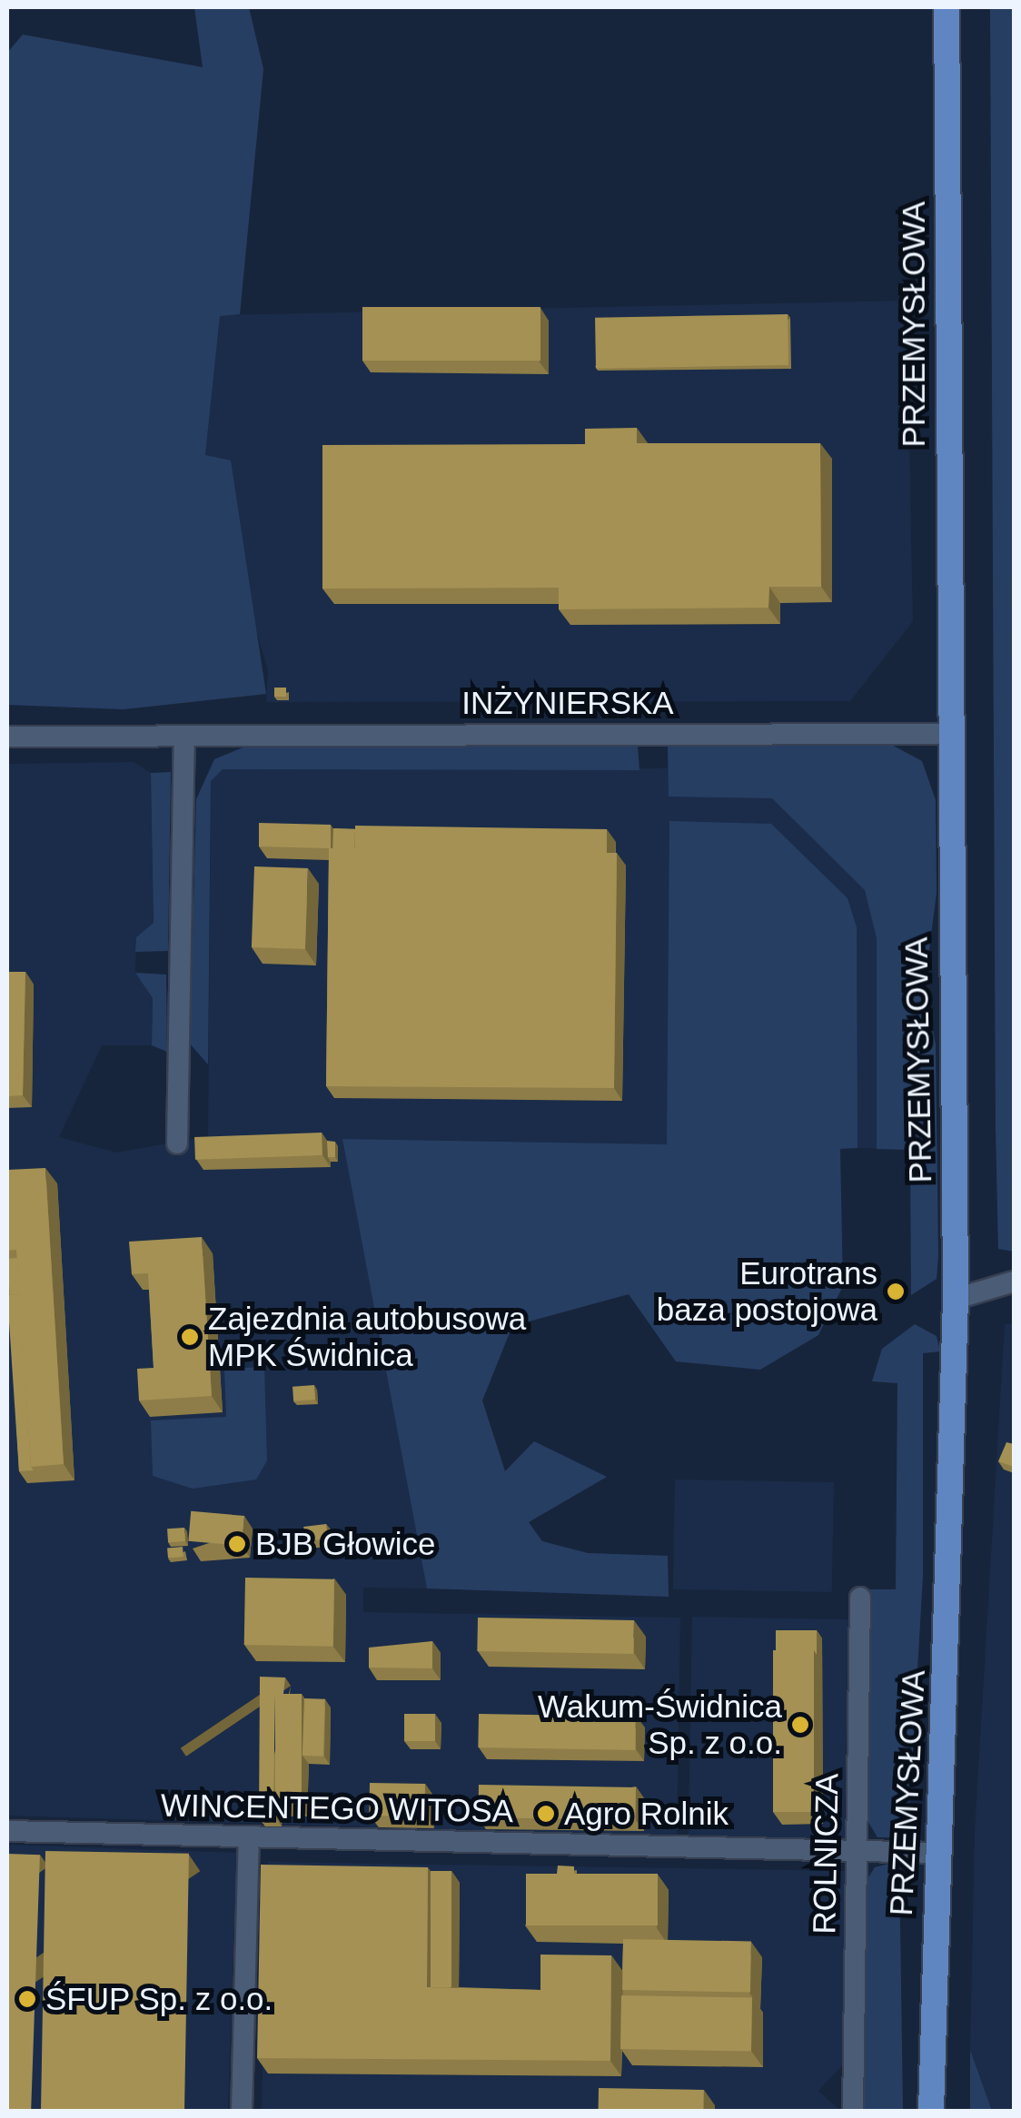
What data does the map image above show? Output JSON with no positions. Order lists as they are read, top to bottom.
{
  "streets": {
    "main road": ["PRZEMYSŁOWA"],
    "street": ["INŻYNIERSKA", "WINCENTEGO WITOSA", "ROLNICZA"]
  },
  "crossings": [
    ["PRZEMYSŁOWA", "INŻYNIERSKA"],
    ["PRZEMYSŁOWA", "WINCENTEGO WITOSA"],
    ["WINCENTEGO WITOSA", "ROLNICZA"]
  ],
  "places": [
    "Eurotrans baza postojowa",
    "Zajezdnia autobusowa MPK Świdnica",
    "BJB Głowice",
    "Wakum-Świdnica Sp. z o.o.",
    "Agro Rolnik",
    "ŚFUP Sp. z o.o."
  ]
}
